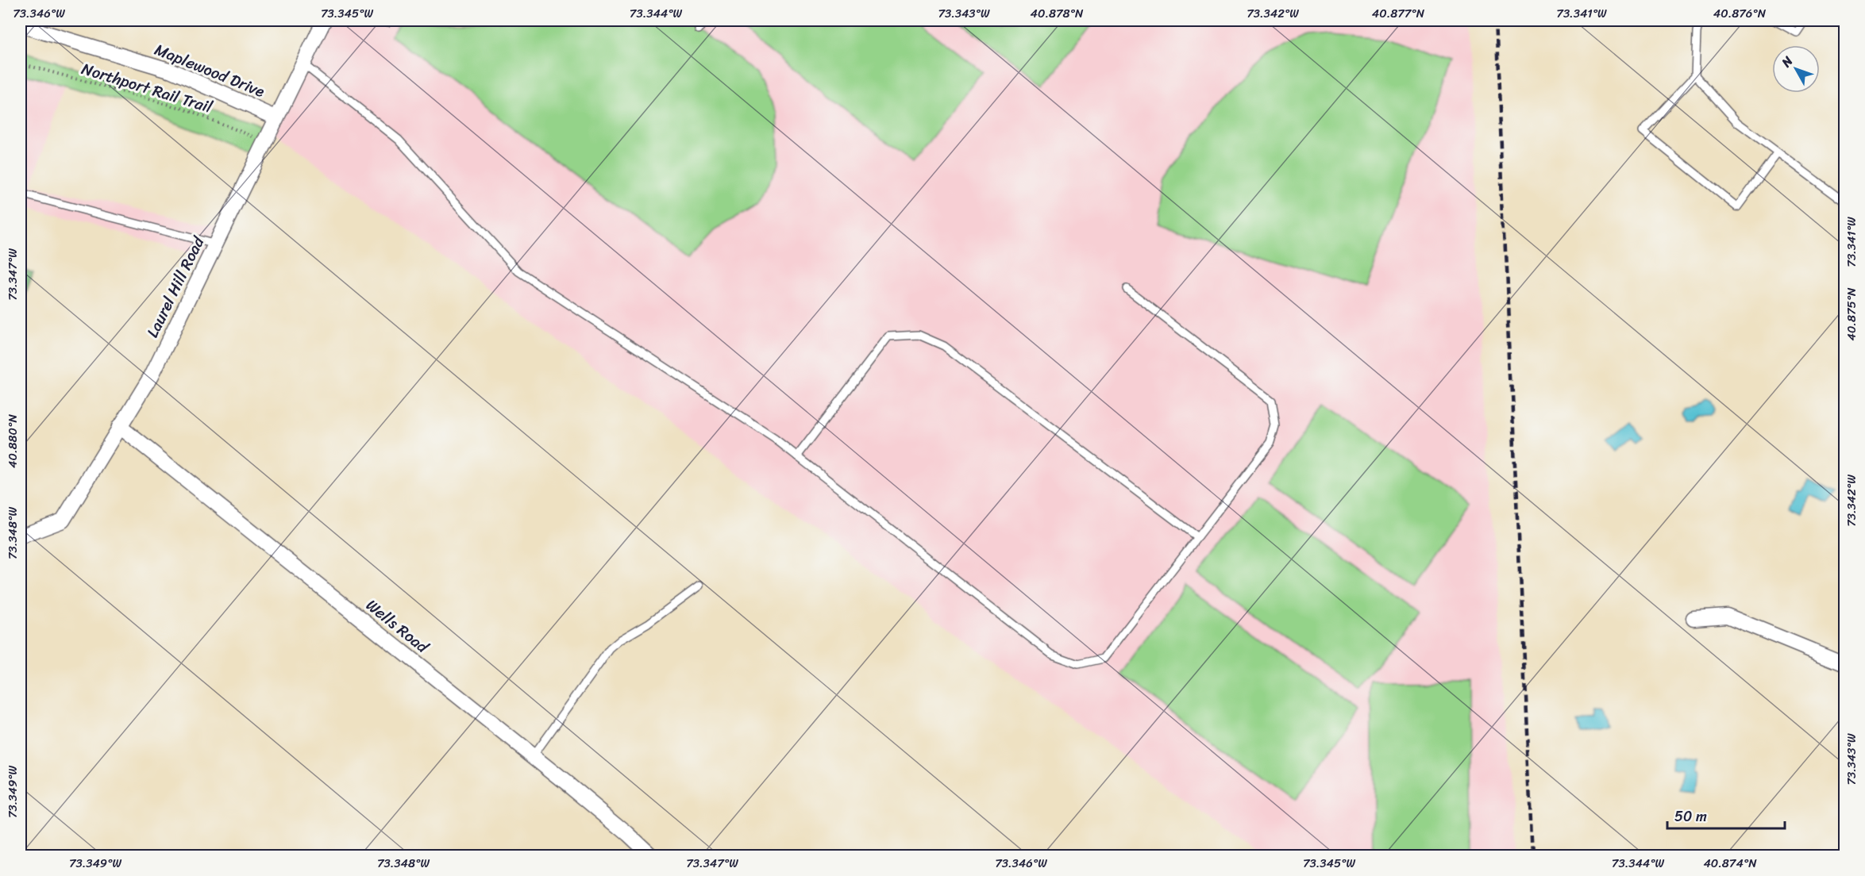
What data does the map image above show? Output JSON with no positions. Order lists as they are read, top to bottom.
{
  "streets": {
    "street": ["Maplewood Drive", "Laurel Hill Road", "Wells Road"],
    "path": ["Northport Rail Trail"]
  },
  "crossings": [
    ["Maplewood Drive", "Laurel Hill Road"],
    ["Northport Rail Trail", "Laurel Hill Road"],
    ["Laurel Hill Road", "Wells Road"]
  ],
  "scale_bar": "50 m",
  "north": "top left",
  "coordinates": [
    "73.346°W",
    "73.345°W",
    "73.344°W",
    "73.343°W",
    "40.878°N",
    "73.342°W",
    "40.877°N",
    "73.341°W",
    "40.876°N",
    "73.347°W",
    "40.875°N",
    "40.880°N",
    "73.348°W",
    "73.349°W",
    "40.874°N"
  ]
}
